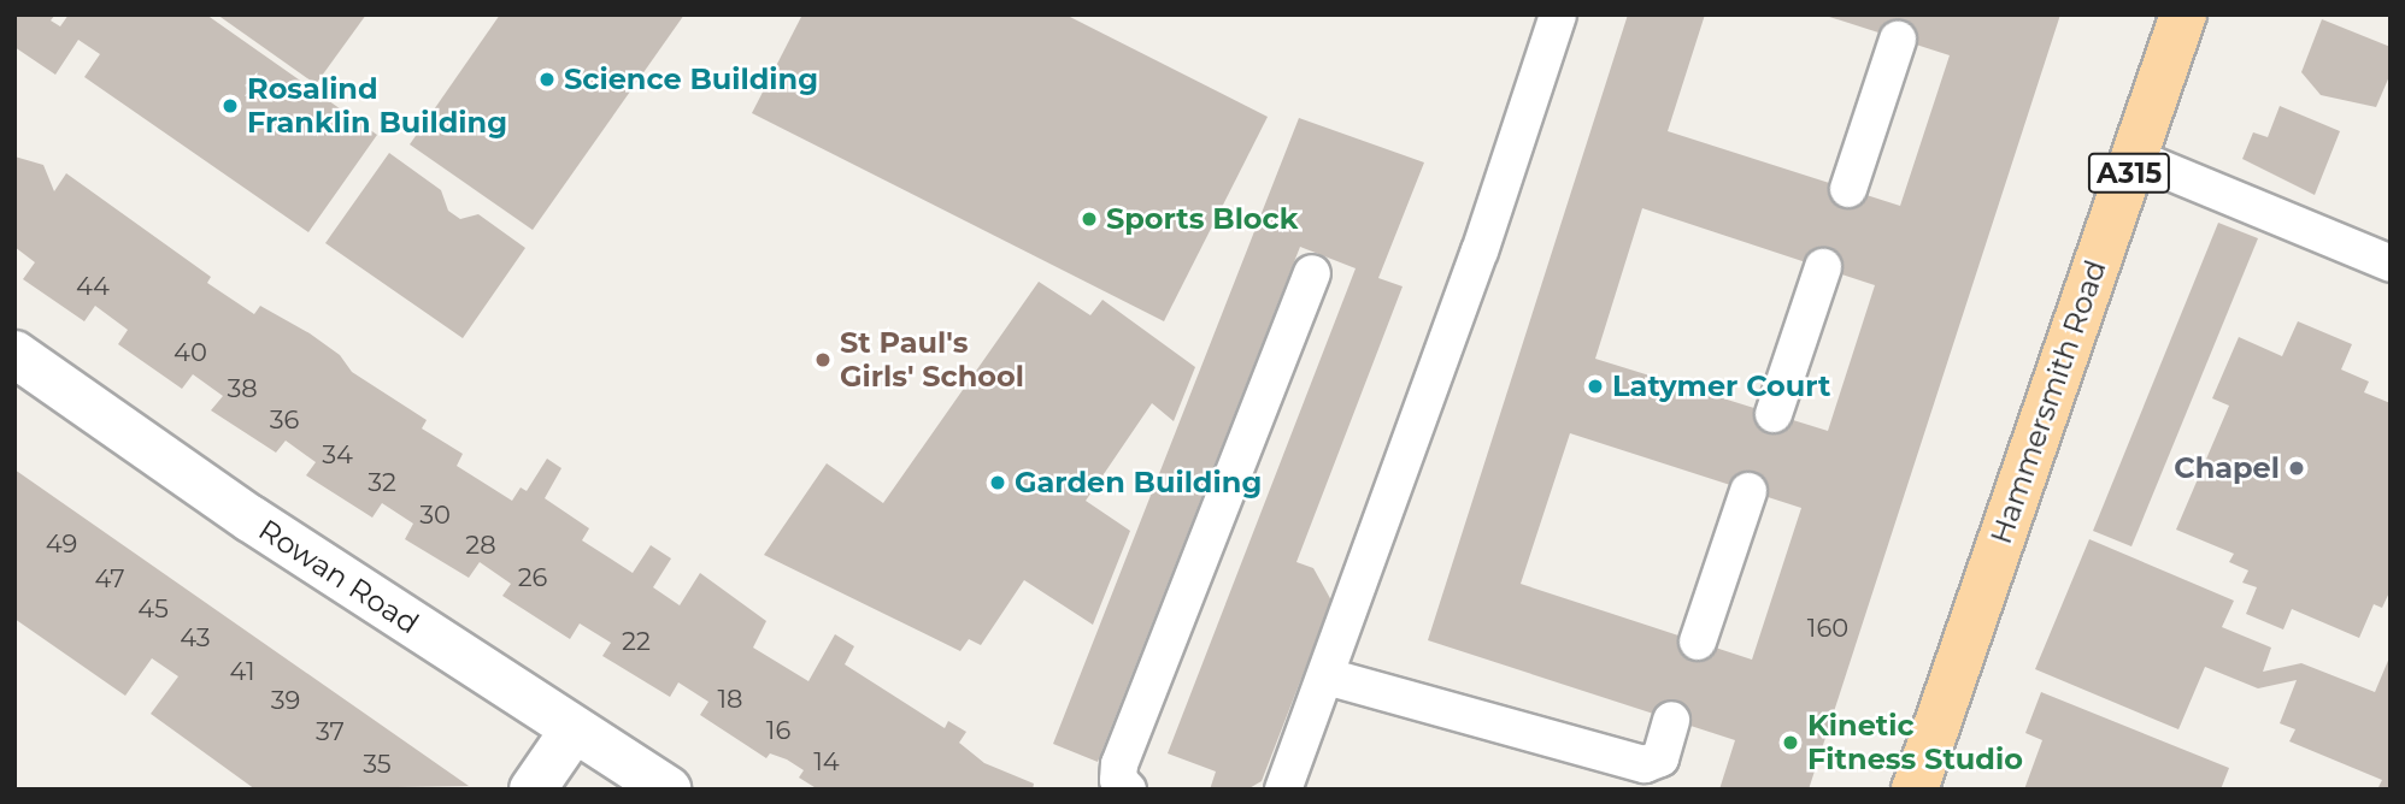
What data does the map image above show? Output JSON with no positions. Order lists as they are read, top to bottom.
{
  "streets": {
    "main road": ["A315", "Hammersmith Road"],
    "street": ["Rowan Road"]
  },
  "places": [
    "Science Building",
    "Rosalind Franklin Building",
    "Sports Block",
    "St Paul's Girls' School",
    "Latymer Court",
    "Chapel",
    "Garden Building",
    "Kinetic Fitness Studio"
  ],
  "house_numbers": [
    "44",
    "40",
    "38",
    "36",
    "34",
    "32",
    "30",
    "49",
    "28",
    "26",
    "47",
    "45",
    "160",
    "43",
    "22",
    "41",
    "18",
    "39",
    "16",
    "37",
    "14",
    "35"
  ]
}
